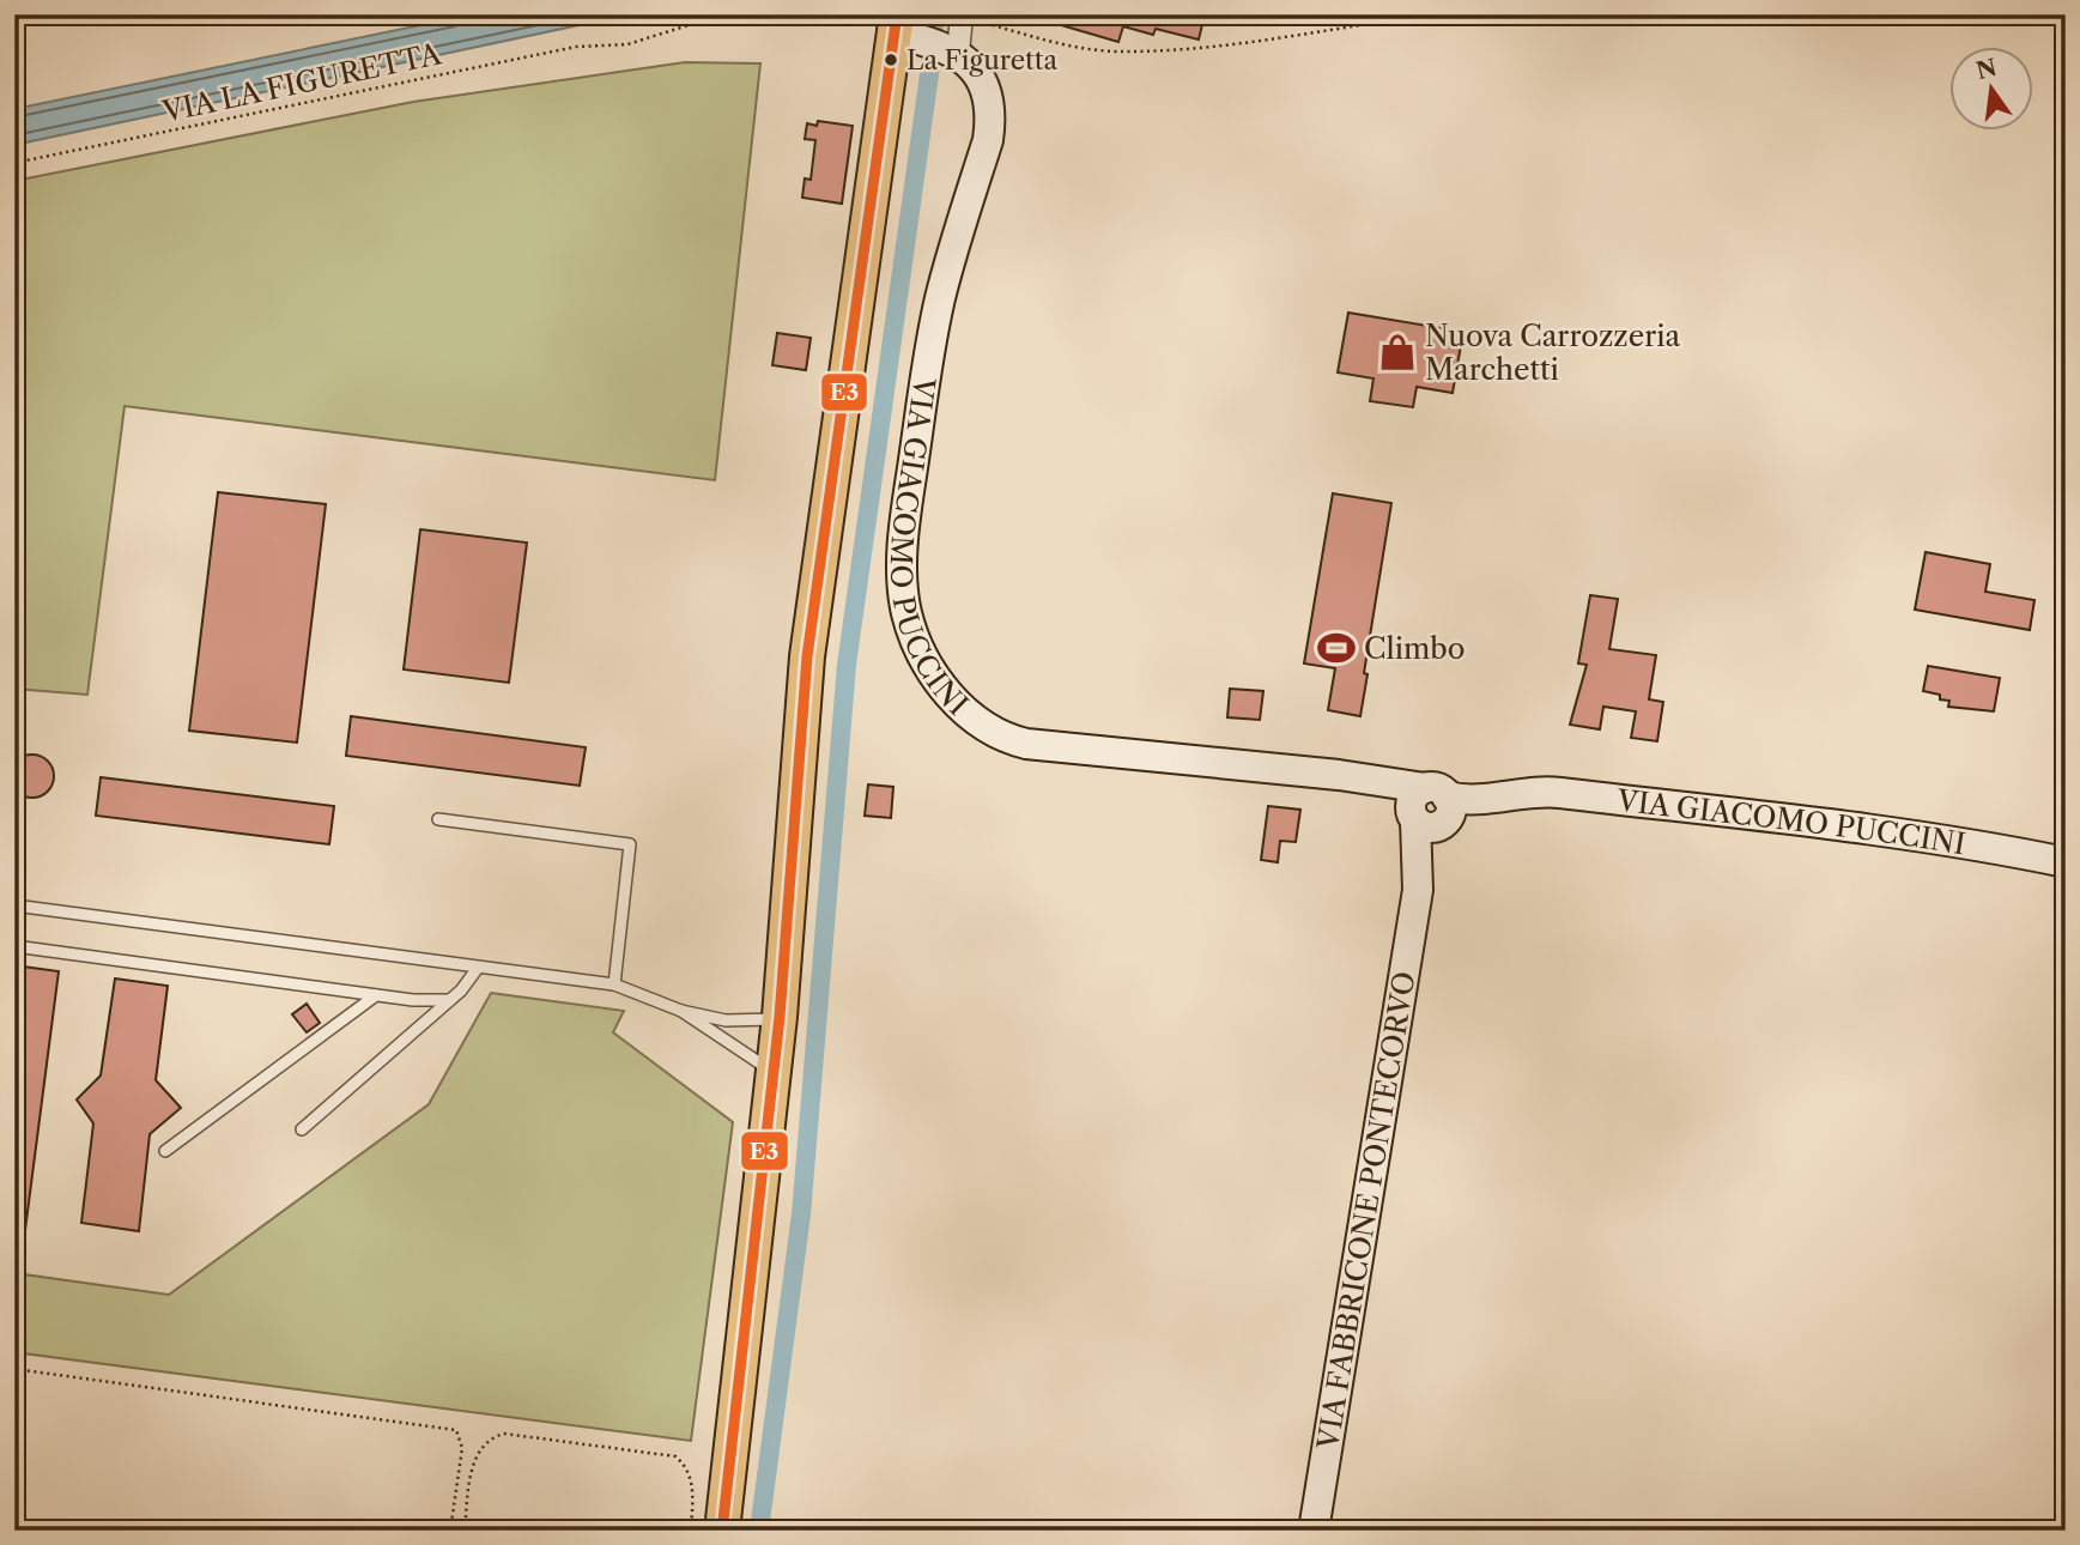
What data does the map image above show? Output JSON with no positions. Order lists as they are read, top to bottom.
{
  "streets": {
    "street": ["VIA GIACOMO PUCCINI", "VIA FABBRICONE PONTECORVO"],
    "path": ["VIA LA FIGURETTA"]
  },
  "crossings": [
    ["VIA GIACOMO PUCCINI", "VIA FABBRICONE PONTECORVO"]
  ],
  "places": {
    "other": ["La Figuretta"],
    "shop": ["Nuova Carrozzeria Marchetti"],
    "sports": ["Climbo"]
  },
  "lines": ["transit line E3"],
  "north": "top"
}
